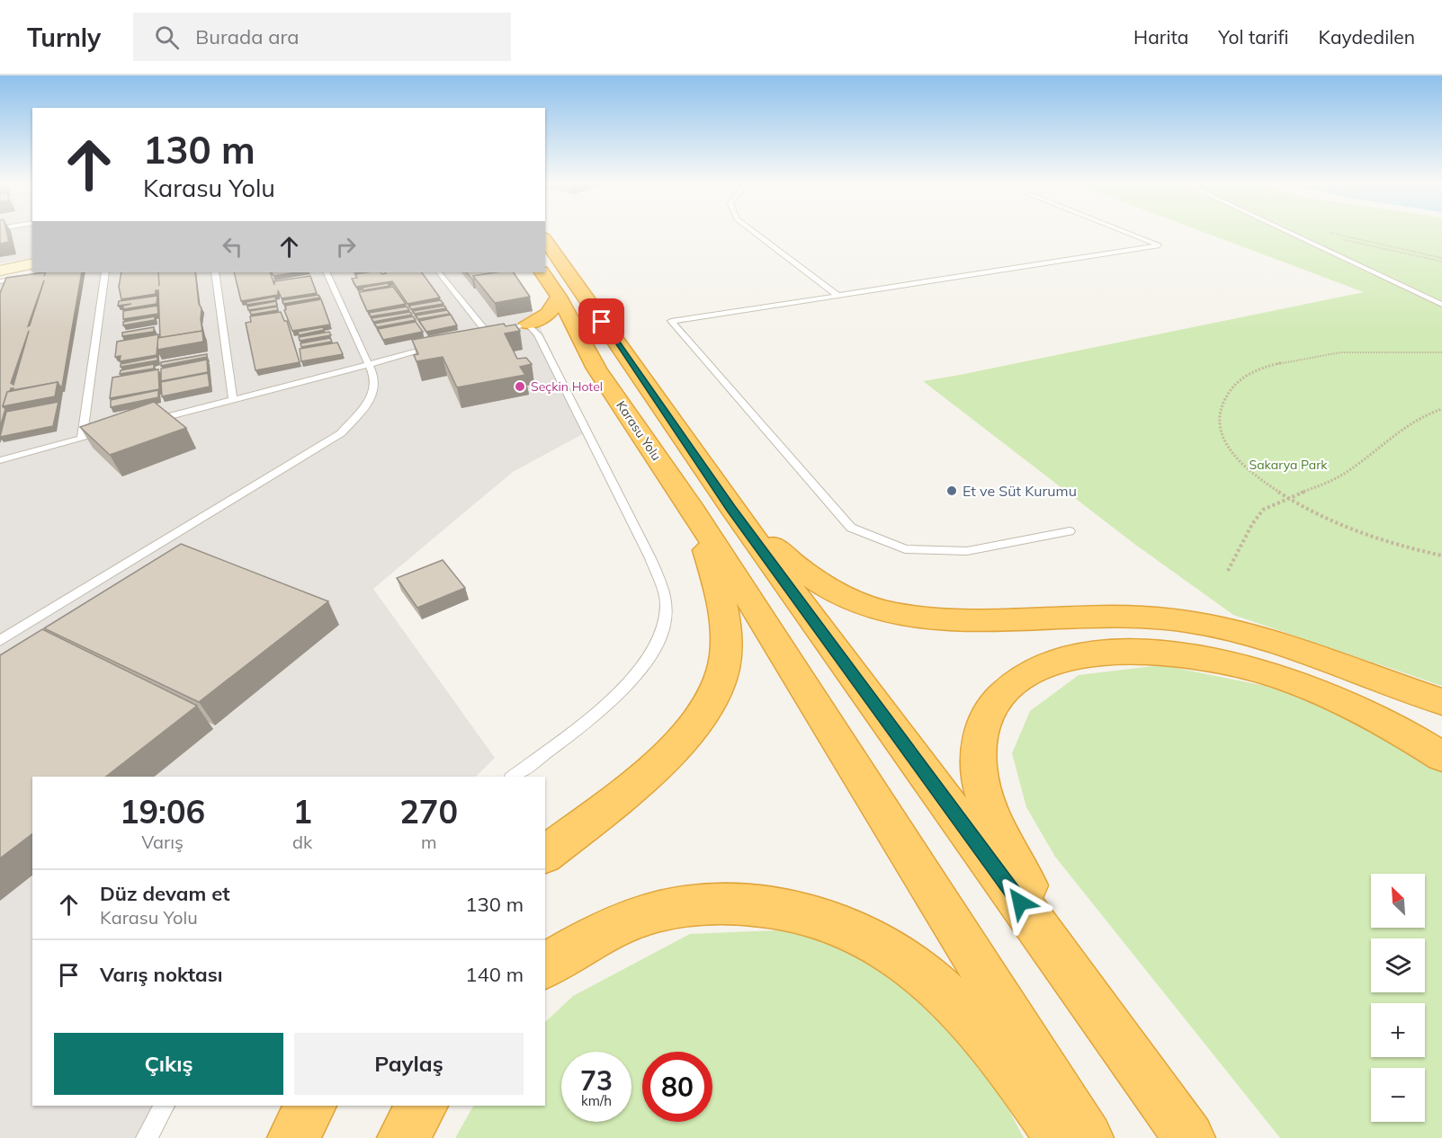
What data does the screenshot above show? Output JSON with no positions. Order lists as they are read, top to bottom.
{
  "streets": {
    "highway": ["Karasu Yolu"]
  },
  "parks": ["Sakarya Park"],
  "places": ["Seçkin Hotel", "Et ve Süt Kurumu"],
  "north": "top left",
  "page": {
    "header": "Turnly",
    "search": "Burada ara",
    "nav": ["Harita", "Yol tarifi", "Kaydedilen"],
    "turn": ["130 m", "Karasu Yolu"],
    "eta": [
      "19:06",
      "Varış",
      "1",
      "dk",
      "270",
      "m"
    ],
    "list": [
      {
        "name": "Düz devam et",
        "note": "Karasu Yolu",
        "value": "130 m"
      },
      {
        "name": "Varış noktası",
        "value": "140 m"
      }
    ],
    "map_buttons": ["+", "−"],
    "buttons": ["Çıkış", "Paylaş"],
    "speed": "73 km/h",
    "limit": "80"
  }
}
